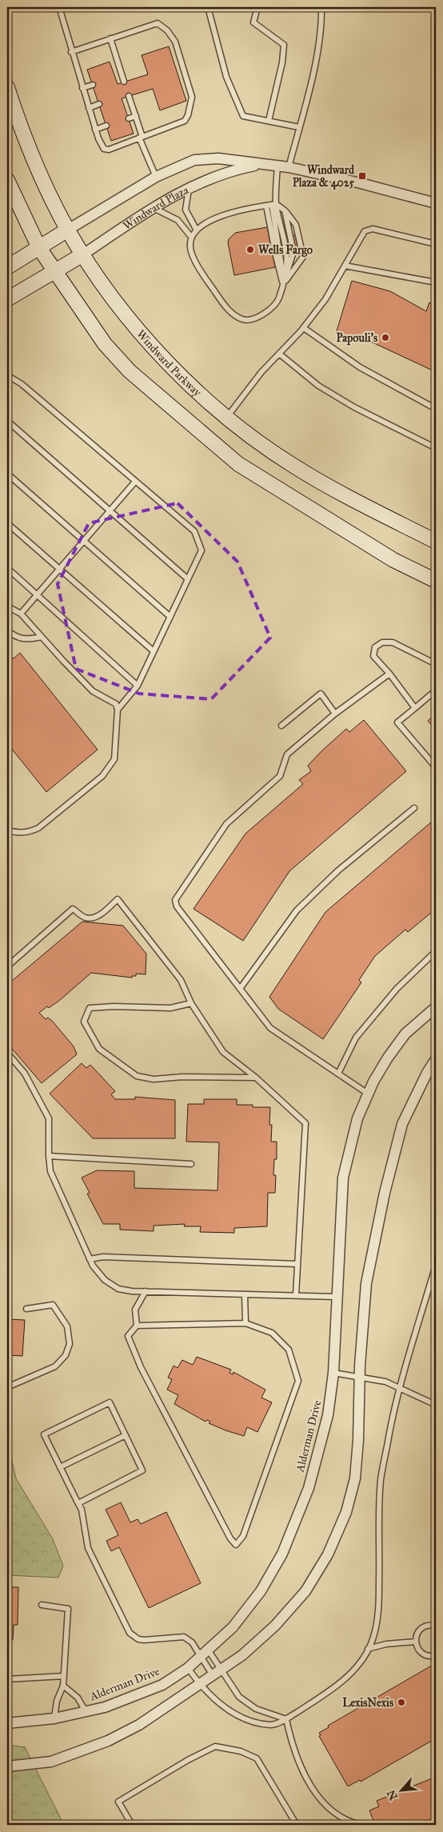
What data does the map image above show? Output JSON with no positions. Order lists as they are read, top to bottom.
{
  "streets": {
    "main road": ["Windward Plaza", "Windward Parkway"],
    "street": ["Alderman Drive"]
  },
  "crossings": [
    ["Windward Plaza", "Windward Parkway"]
  ],
  "places": {
    "transit": ["Windward Plaza & 4025"],
    "other": ["Wells Fargo", "Papouli's", "LexisNexis"]
  },
  "north": "bottom left"
}
